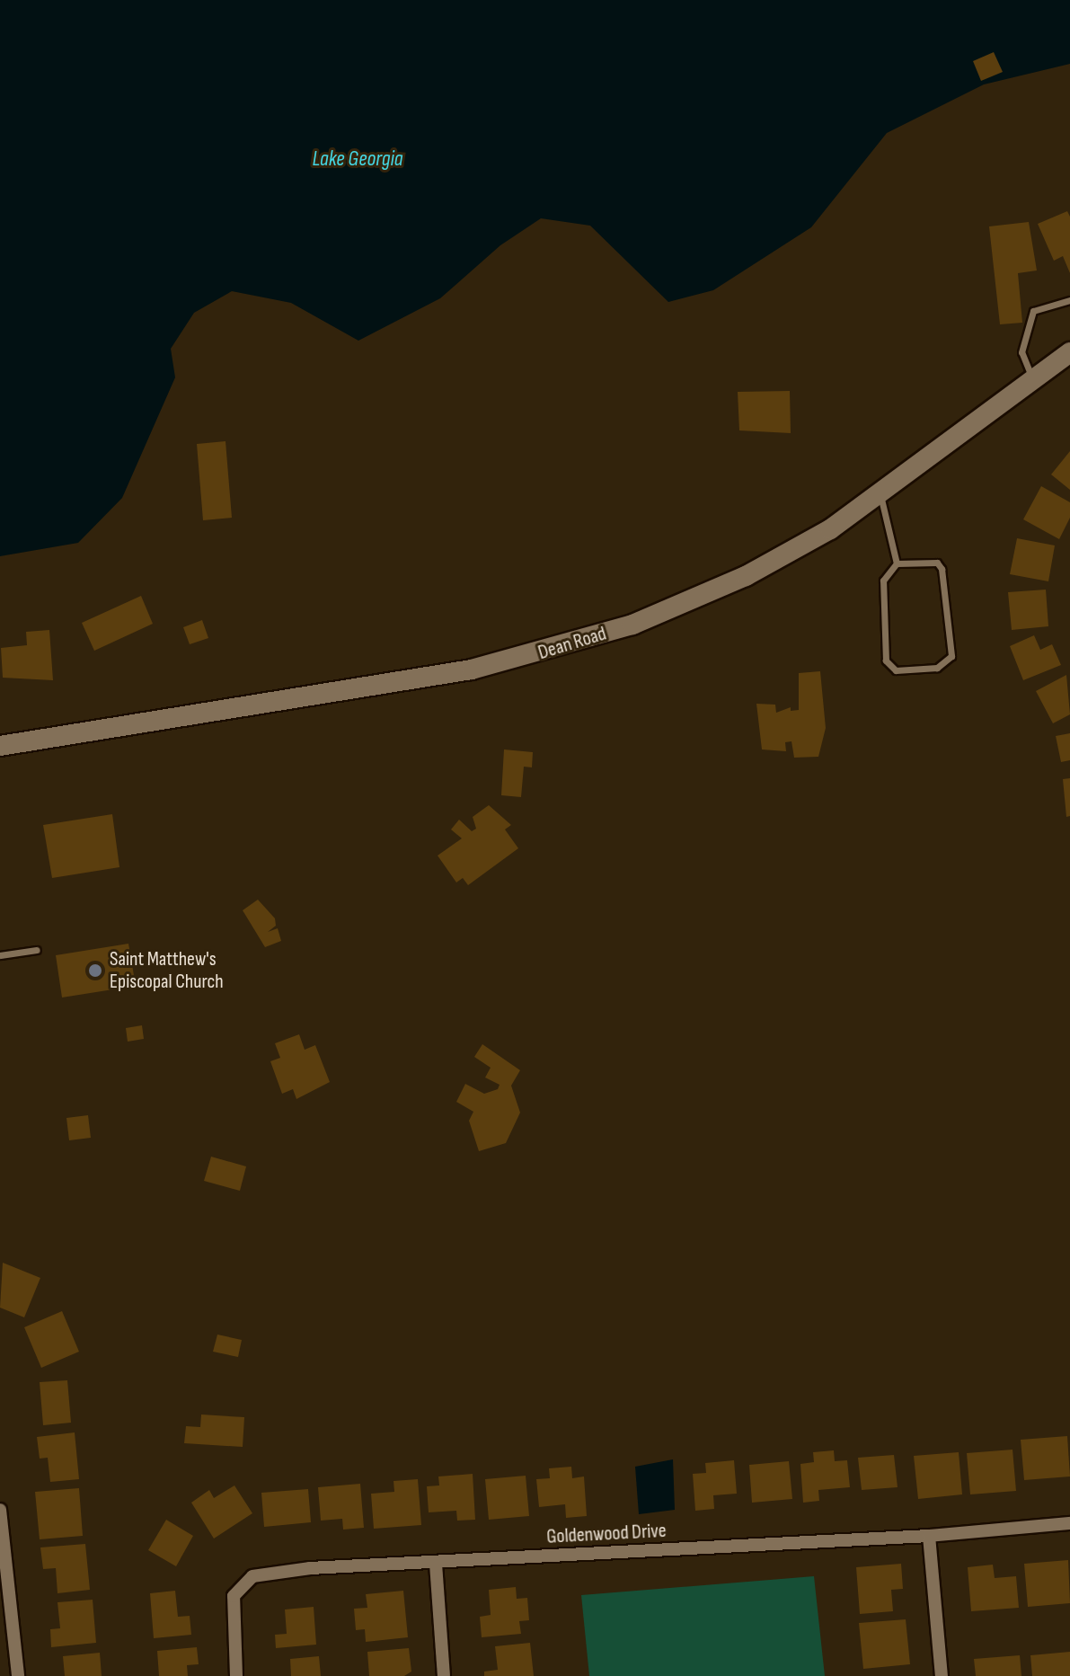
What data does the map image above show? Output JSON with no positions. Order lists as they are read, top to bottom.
{
  "streets": {
    "main road": ["Dean Road"],
    "street": ["Goldenwood Drive"]
  },
  "water": ["Lake Georgia"],
  "places": ["Saint Matthew's Episcopal Church"]
}
